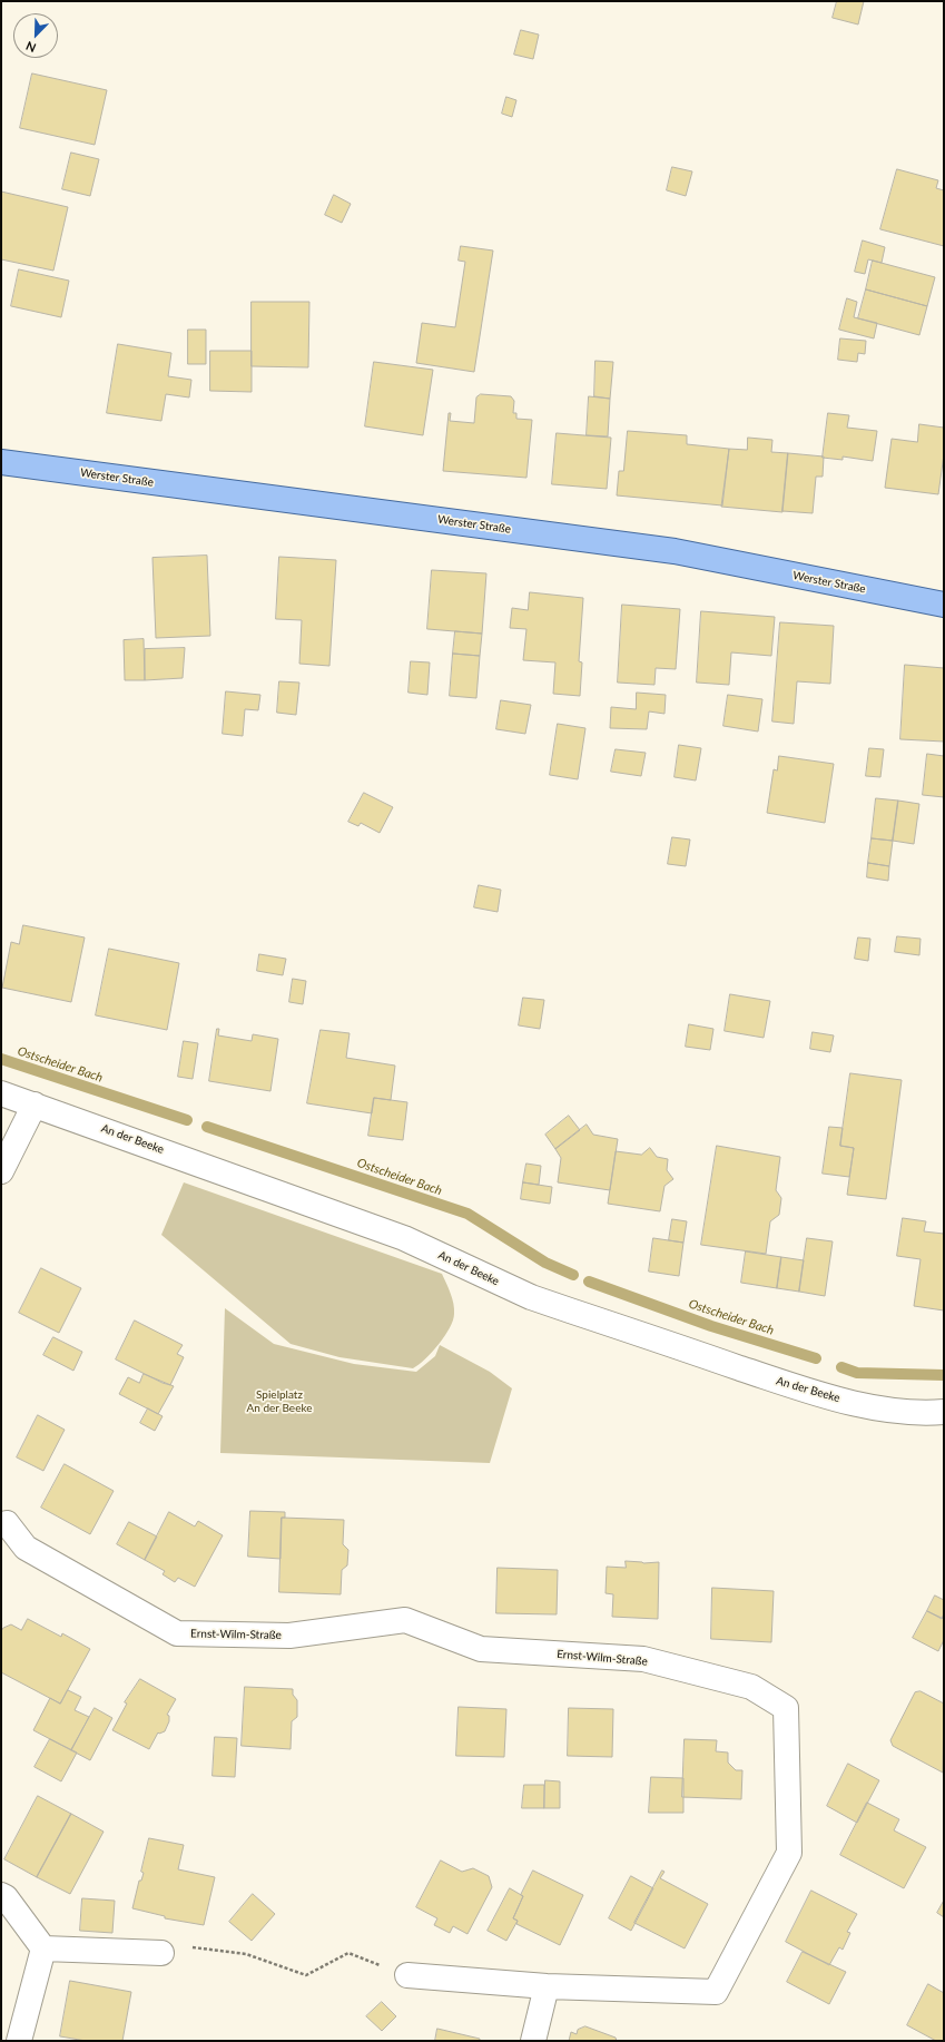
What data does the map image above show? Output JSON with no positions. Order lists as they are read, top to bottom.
{
  "streets": {
    "main road": ["Werster Straße"],
    "street": ["An der Beeke", "Ernst-Wilm-Straße"]
  },
  "water": ["Ostscheider Bach"],
  "parks": ["Spielplatz An der Beeke"],
  "north": "bottom left"
}
